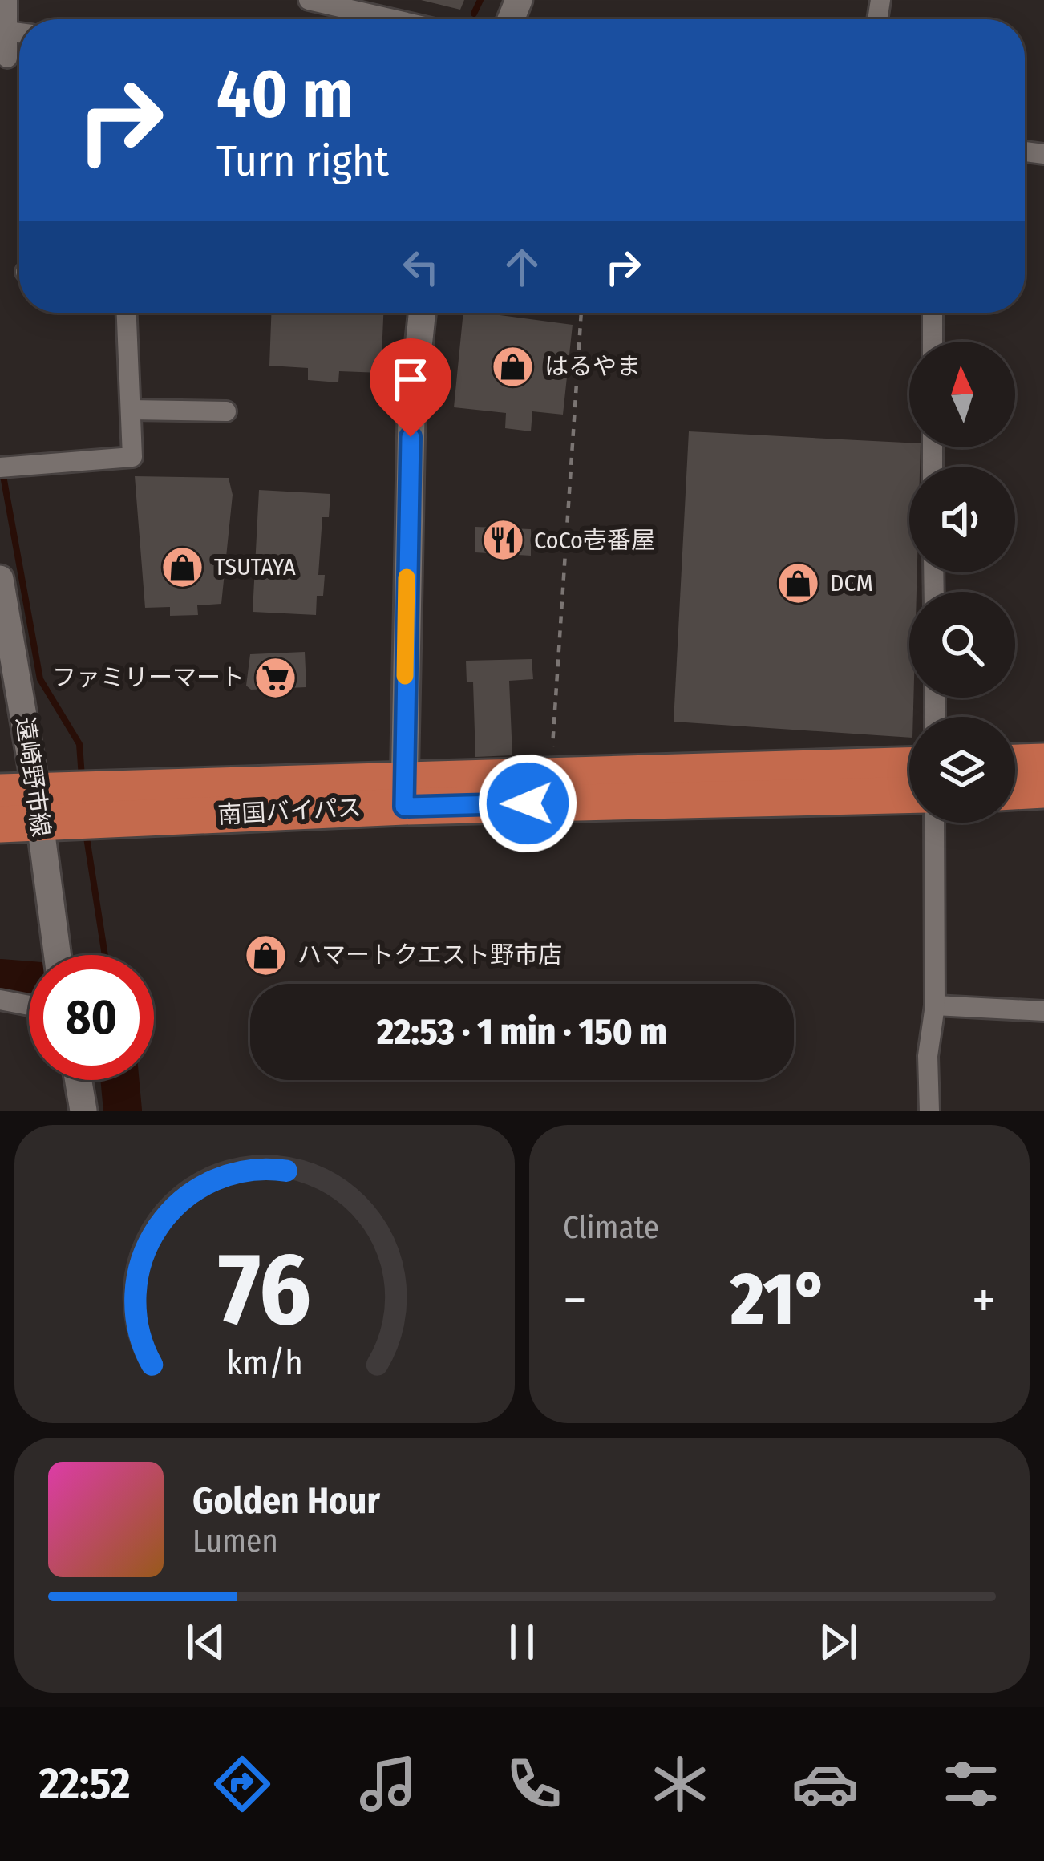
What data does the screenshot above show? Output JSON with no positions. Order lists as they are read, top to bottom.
{
  "streets": {
    "highway": ["南国バイパス"],
    "street": ["遠崎野市線"]
  },
  "crossings": [
    ["遠崎野市線", "南国バイパス"]
  ],
  "places": {
    "shop": [
      "はるやま",
      "TSUTAYA",
      "DCM",
      "ハマートクエスト野市店"
    ],
    "restaurant": ["CoCo壱番屋"],
    "supermarket": ["ファミリーマート"]
  },
  "north": "top",
  "page": {
    "turn": ["40 m", "Turn right"],
    "limit": "80",
    "trip": "22:53 · 1 min · 150 m",
    "tile": "Climate",
    "heat": ["−", "21°", "+"],
    "song": ["Golden Hour", "Lumen"],
    "tabs": "22:52",
    "gauge": ["76", "km/h"]
  }
}
